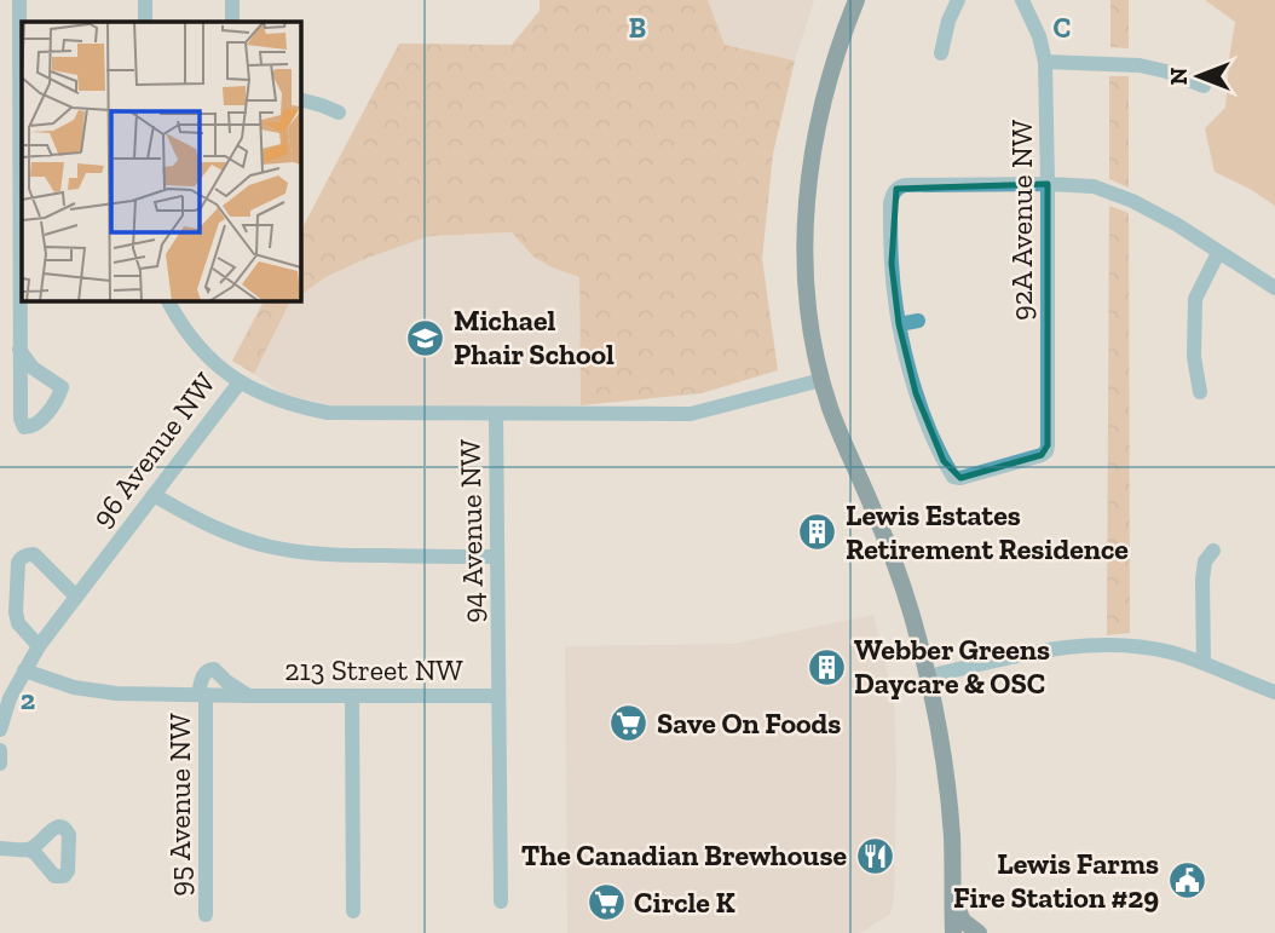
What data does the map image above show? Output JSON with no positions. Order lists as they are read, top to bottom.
{
  "streets": {
    "street": [
      "92A Avenue NW",
      "96 Avenue NW",
      "94 Avenue NW",
      "213 Street NW",
      "95 Avenue NW"
    ]
  },
  "crossings": [
    ["96 Avenue NW", "213 Street NW"],
    ["94 Avenue NW", "213 Street NW"],
    ["213 Street NW", "95 Avenue NW"]
  ],
  "places": {
    "school or university": ["Michael Phair School"],
    "building": ["Lewis Estates Retirement Residence", "Webber Greens Daycare & OSC"],
    "supermarket": ["Save On Foods", "Circle K"],
    "restaurant": ["The Canadian Brewhouse"],
    "public building": ["Lewis Farms Fire Station #29"]
  },
  "north": "left",
  "grid": {
    "columns": ["B", "C"],
    "rows": ["2"]
  }
}
